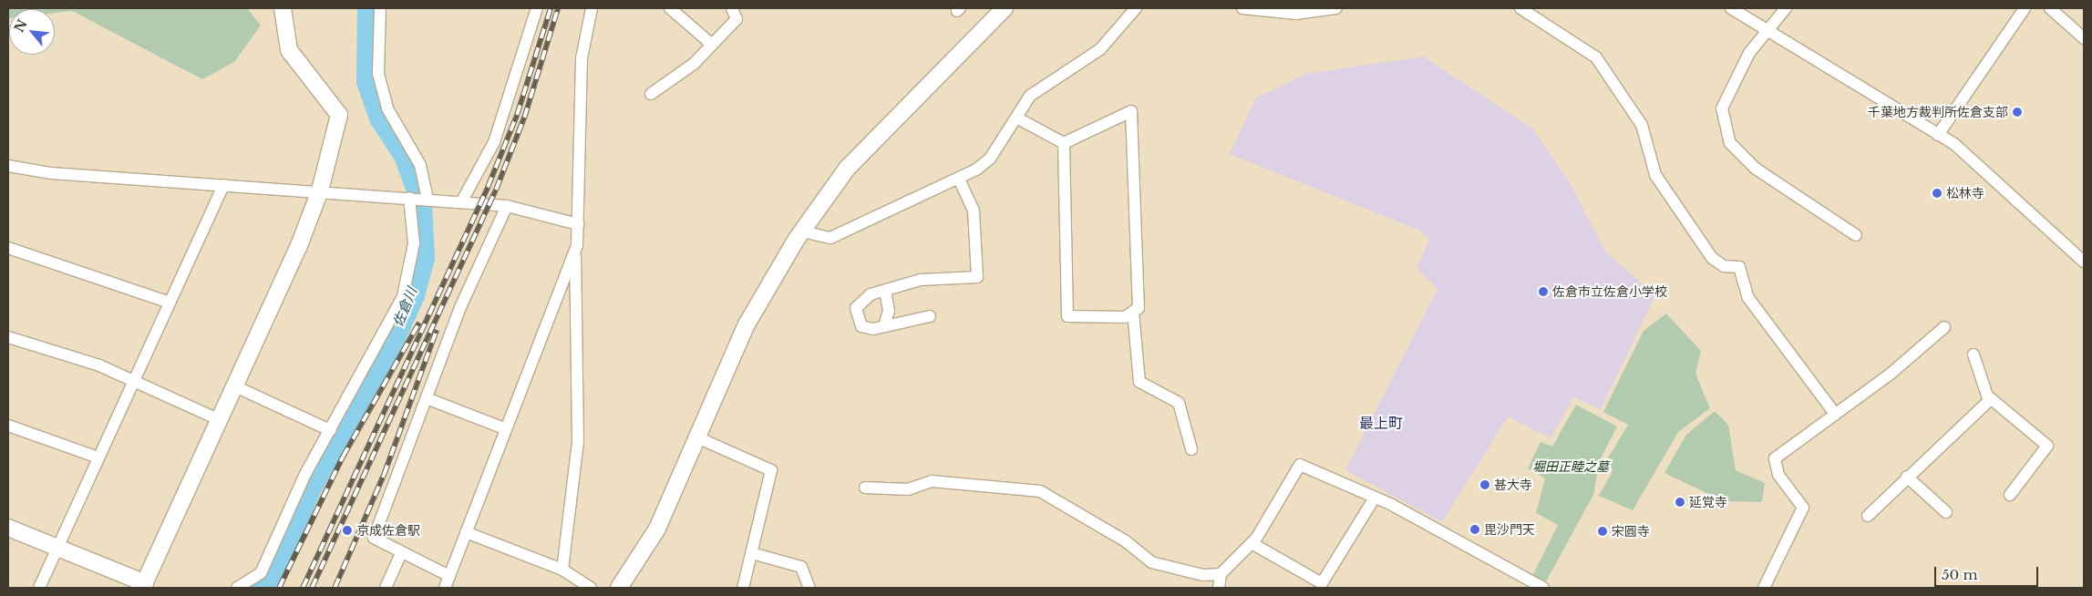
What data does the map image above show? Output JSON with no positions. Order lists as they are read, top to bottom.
{
  "districts": ["最上町"],
  "water": ["佐倉川"],
  "parks": ["堀田正睦之墓"],
  "places": [
    "千葉地方裁判所佐倉支部",
    "松林寺",
    "佐倉市立佐倉小学校",
    "甚大寺",
    "延覚寺",
    "毘沙門天",
    "京成佐倉駅",
    "宋圓寺"
  ],
  "scale_bar": "50 m",
  "north": "top left"
}
